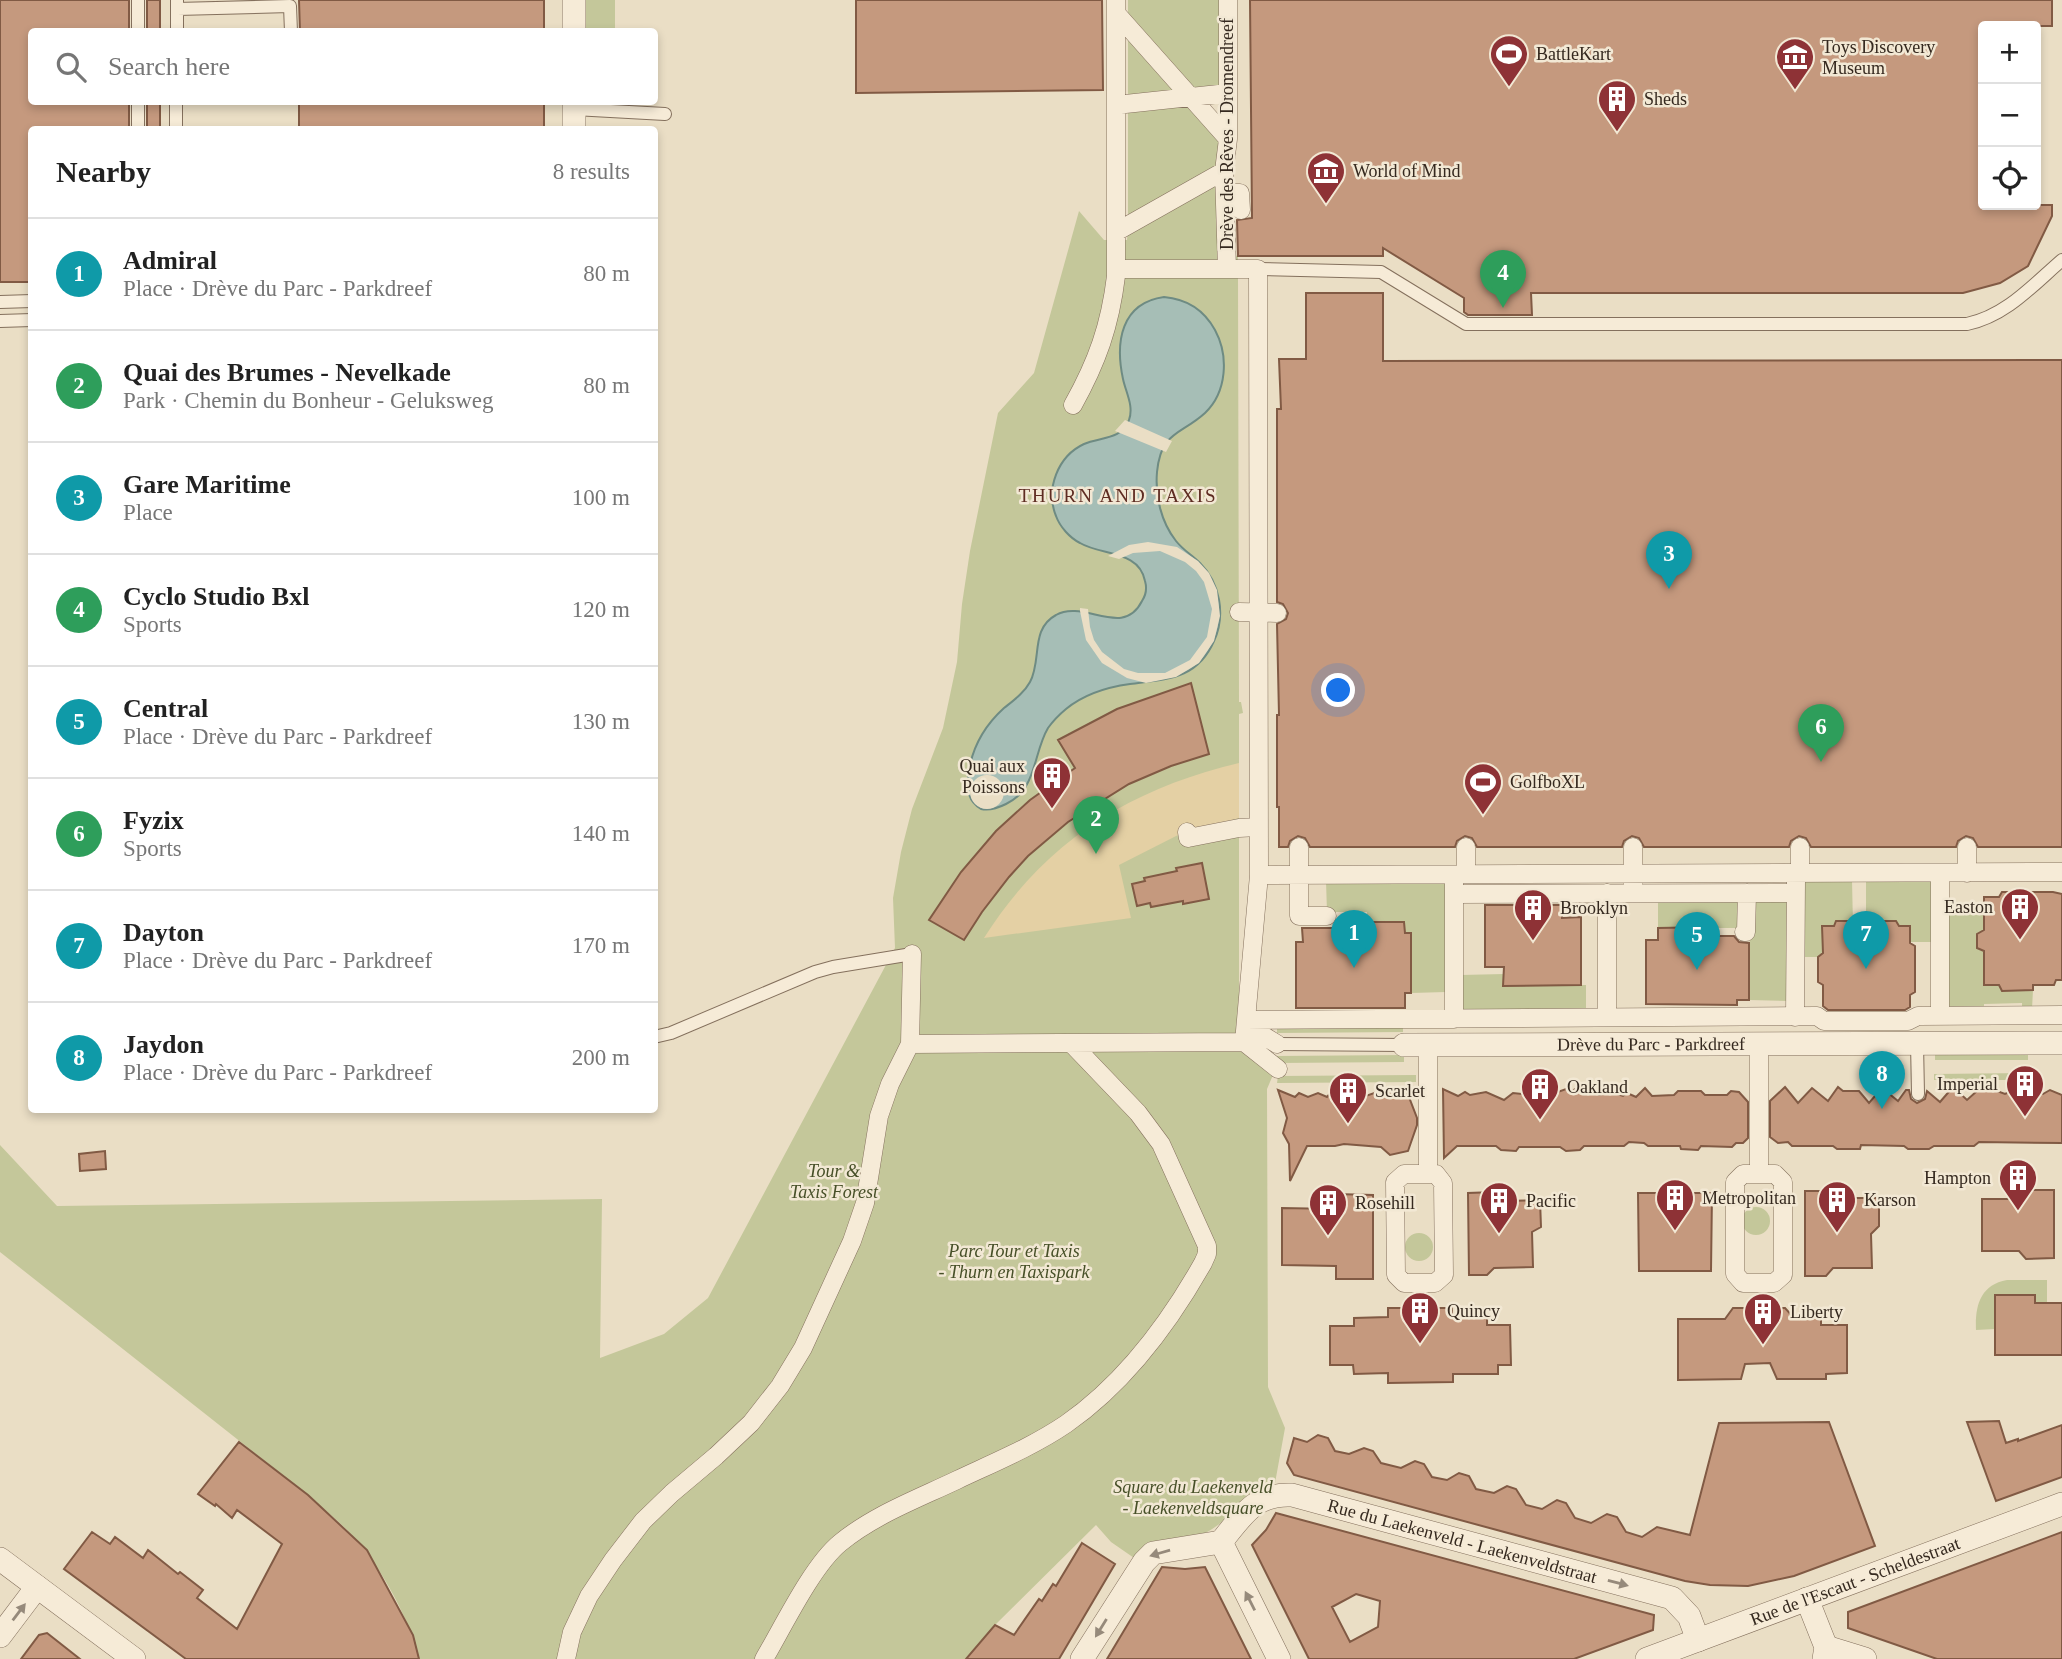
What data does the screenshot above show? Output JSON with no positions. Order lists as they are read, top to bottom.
{
  "streets": {
    "street": [
      "Drève des Rêves - Dromendreef",
      "Drève du Parc - Parkdreef",
      "Rue du Laekenveld - Laekenveldstraat",
      "Rue de l'Escaut - Scheldestraat"
    ]
  },
  "crossings": [
    ["Rue du Laekenveld - Laekenveldstraat", "Rue de l'Escaut - Scheldestraat"]
  ],
  "one_way": ["Rue du Laekenveld - Laekenveldstraat"],
  "districts": ["THURN AND TAXIS"],
  "parks": ["Tour & Taxis Forest", "Parc Tour et Taxis - Thurn en Taxispark", "Square du Laekenveld - Laekenveldsquare"],
  "places": {
    "sports": ["BattleKart", "GolfboXL"],
    "museum": ["Toys Discovery Museum", "World of Mind"],
    "building": [
      "Sheds",
      "Quai aux Poissons",
      "Easton",
      "Brooklyn",
      "Imperial",
      "Oakland",
      "Scarlet",
      "Hampton",
      "Metropolitan",
      "Karson",
      "Pacific",
      "Rosehill",
      "Quincy",
      "Liberty"
    ]
  },
  "page": {
    "map_buttons": ["+", "−"],
    "search": "Search here",
    "heading": ["Nearby", "8 results"],
    "list": [
      {
        "mark": "1",
        "name": "Admiral",
        "note": "Place · Drève du Parc - Parkdreef",
        "value": "80 m"
      },
      {
        "mark": "2",
        "name": "Quai des Brumes - Nevelkade",
        "note": "Park · Chemin du Bonheur - Geluksweg",
        "value": "80 m"
      },
      {
        "mark": "3",
        "name": "Gare Maritime",
        "note": "Place",
        "value": "100 m"
      },
      {
        "mark": "4",
        "name": "Cyclo Studio Bxl",
        "note": "Sports",
        "value": "120 m"
      },
      {
        "mark": "5",
        "name": "Central",
        "note": "Place · Drève du Parc - Parkdreef",
        "value": "130 m"
      },
      {
        "mark": "6",
        "name": "Fyzix",
        "note": "Sports",
        "value": "140 m"
      },
      {
        "mark": "7",
        "name": "Dayton",
        "note": "Place · Drève du Parc - Parkdreef",
        "value": "170 m"
      },
      {
        "mark": "8",
        "name": "Jaydon",
        "note": "Place · Drève du Parc - Parkdreef",
        "value": "200 m"
      }
    ],
    "pins": [
      "4",
      "3",
      "6",
      "2",
      "1",
      "7",
      "5",
      "8"
    ]
  }
}
